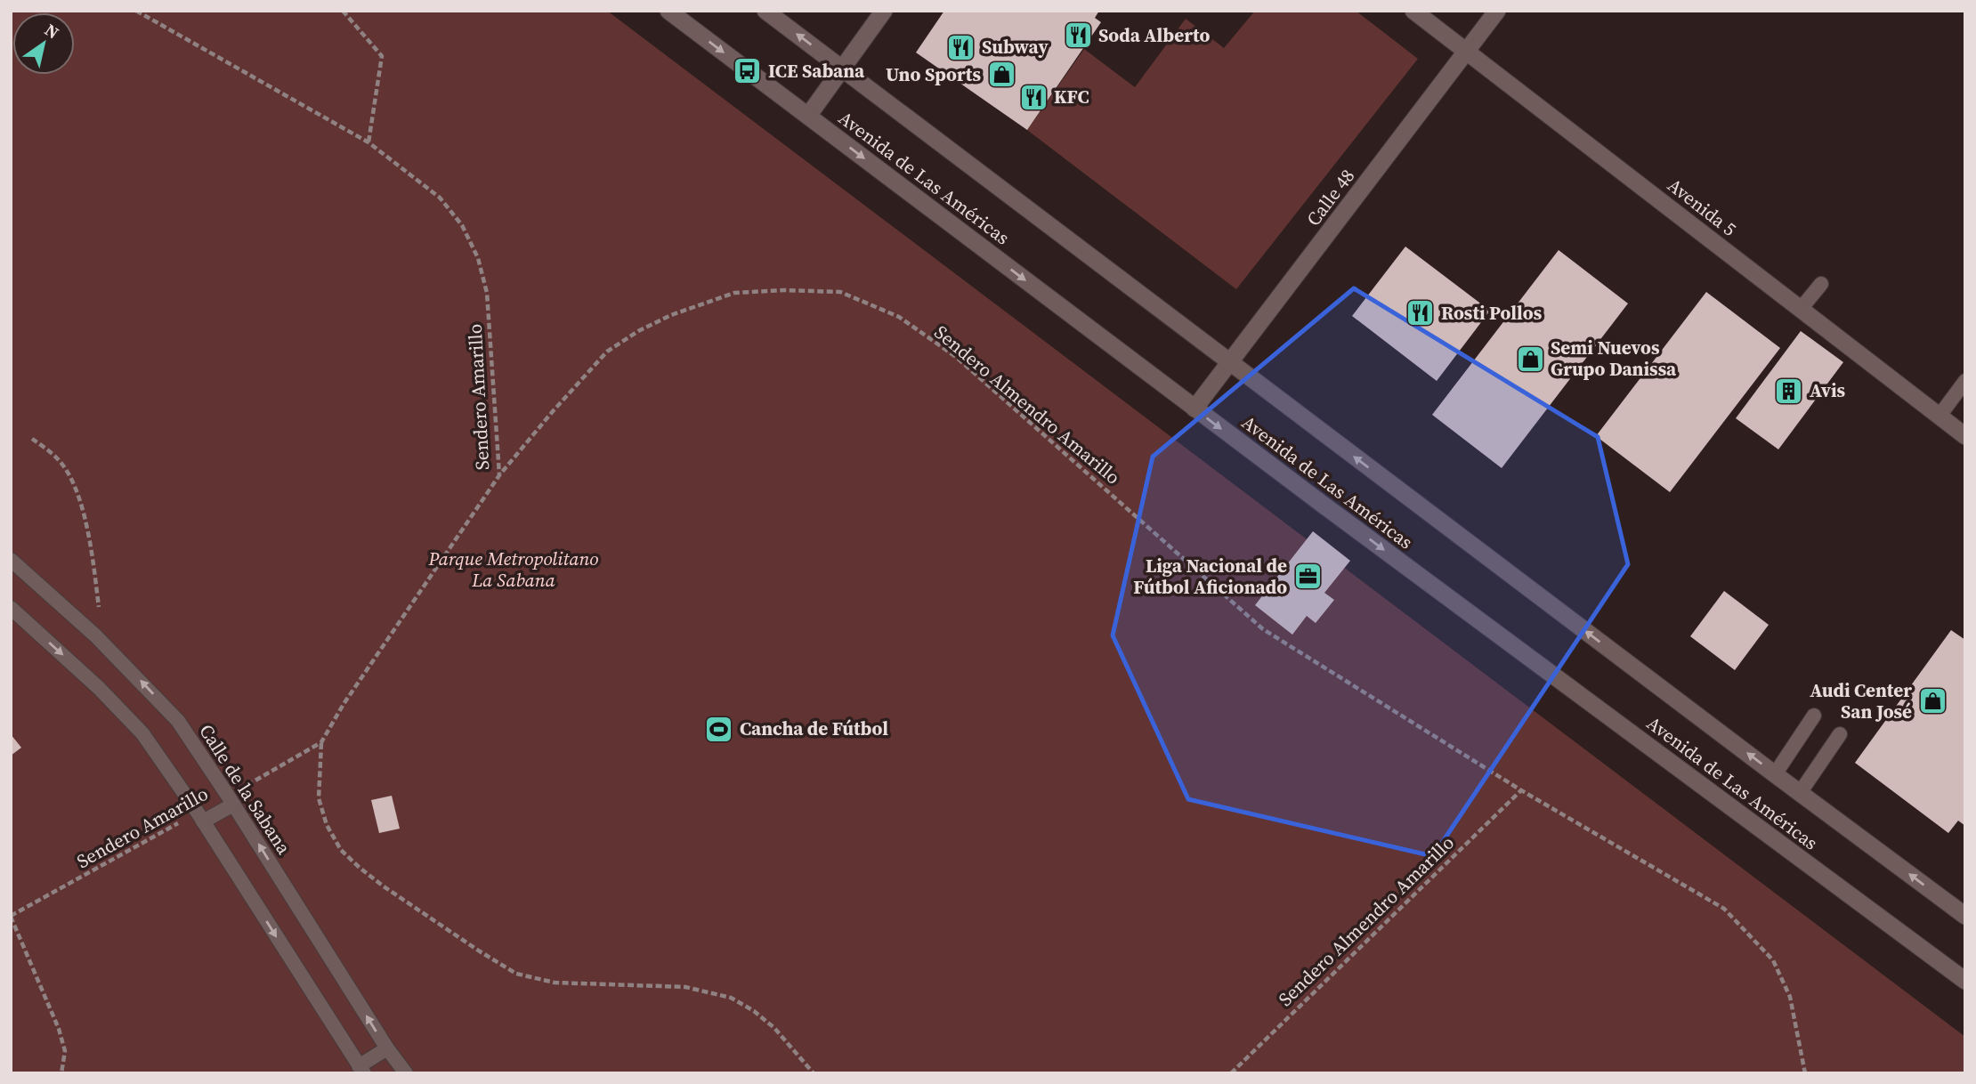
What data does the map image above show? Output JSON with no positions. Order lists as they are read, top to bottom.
{
  "streets": {
    "main road": ["Avenida de Las Américas", "Calle 48", "Avenida 5"],
    "lane": ["Calle de la Sabana"],
    "path": ["Sendero Amarillo", "Sendero Almendro Amarillo"]
  },
  "crossings": [
    ["Avenida de Las Américas", "Calle 48"],
    ["Calle 48", "Avenida 5"],
    ["Sendero Amarillo", "Sendero Almendro Amarillo"],
    ["Sendero Amarillo", "Calle de la Sabana"]
  ],
  "parks": ["Parque Metropolitano La Sabana"],
  "places": {
    "restaurant": [
      "Soda Alberto",
      "Subway",
      "KFC",
      "Rosti Pollos"
    ],
    "bus stop": ["ICE Sabana"],
    "shop": ["Uno Sports", "Semi Nuevos Grupo Danissa", "Audi Center San José"],
    "building": ["Avis"],
    "office": ["Liga Nacional de Fútbol Aficionado"],
    "sports": ["Cancha de Fútbol"]
  },
  "north": "top right"
}
